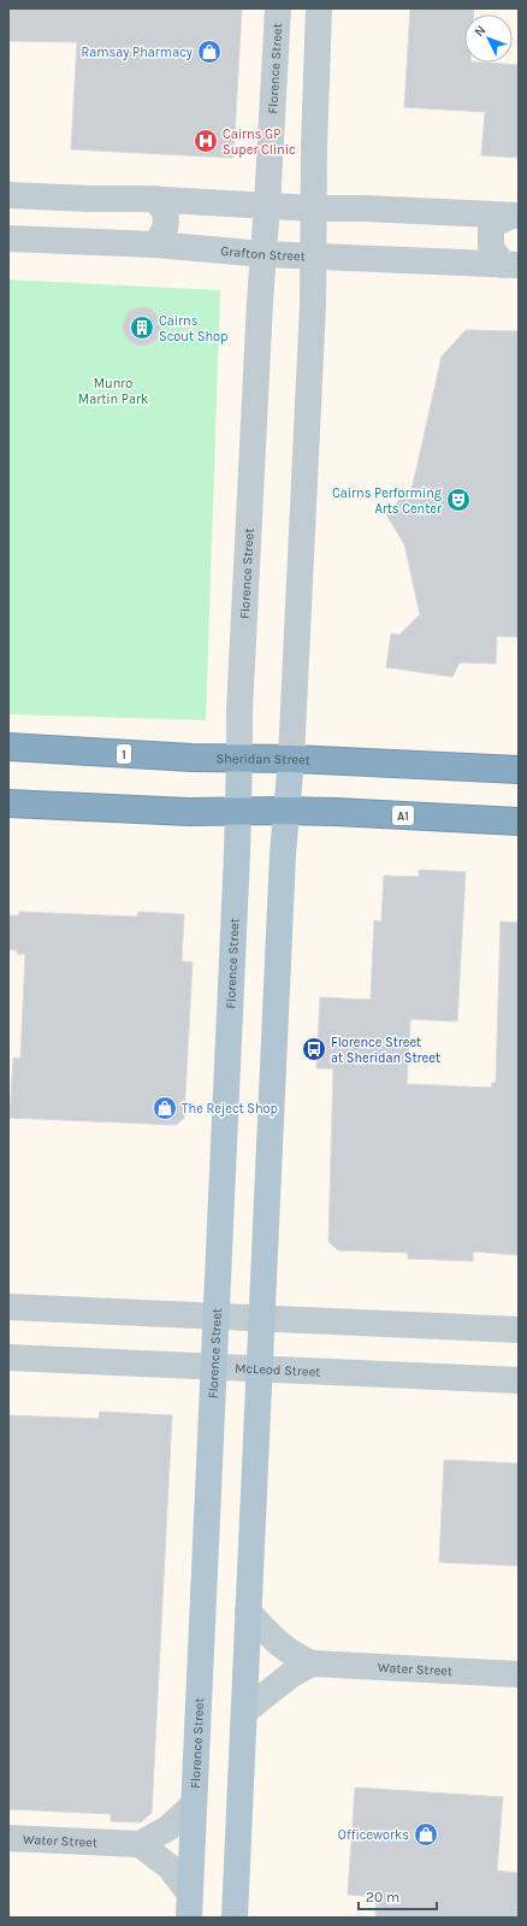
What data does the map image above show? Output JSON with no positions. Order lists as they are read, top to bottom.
{
  "streets": {
    "highway": ["1", "Sheridan Street", "A1"],
    "main road": ["Florence Street"],
    "street": ["Grafton Street", "McLeod Street", "Water Street"]
  },
  "crossings": [
    ["Florence Street", "Grafton Street"],
    ["Florence Street", "Sheridan Street"],
    ["Florence Street", "McLeod Street"]
  ],
  "parks": ["Munro Martin Park"],
  "places": {
    "shop": ["Ramsay Pharmacy", "The Reject Shop", "Officeworks"],
    "hospital": ["Cairns GP Super Clinic"],
    "building": ["Cairns Scout Shop"],
    "theatre": ["Cairns Performing Arts Center"],
    "bus stop": ["Florence Street at Sheridan Street"]
  },
  "scale_bar": "20 m",
  "north": "top left"
}
